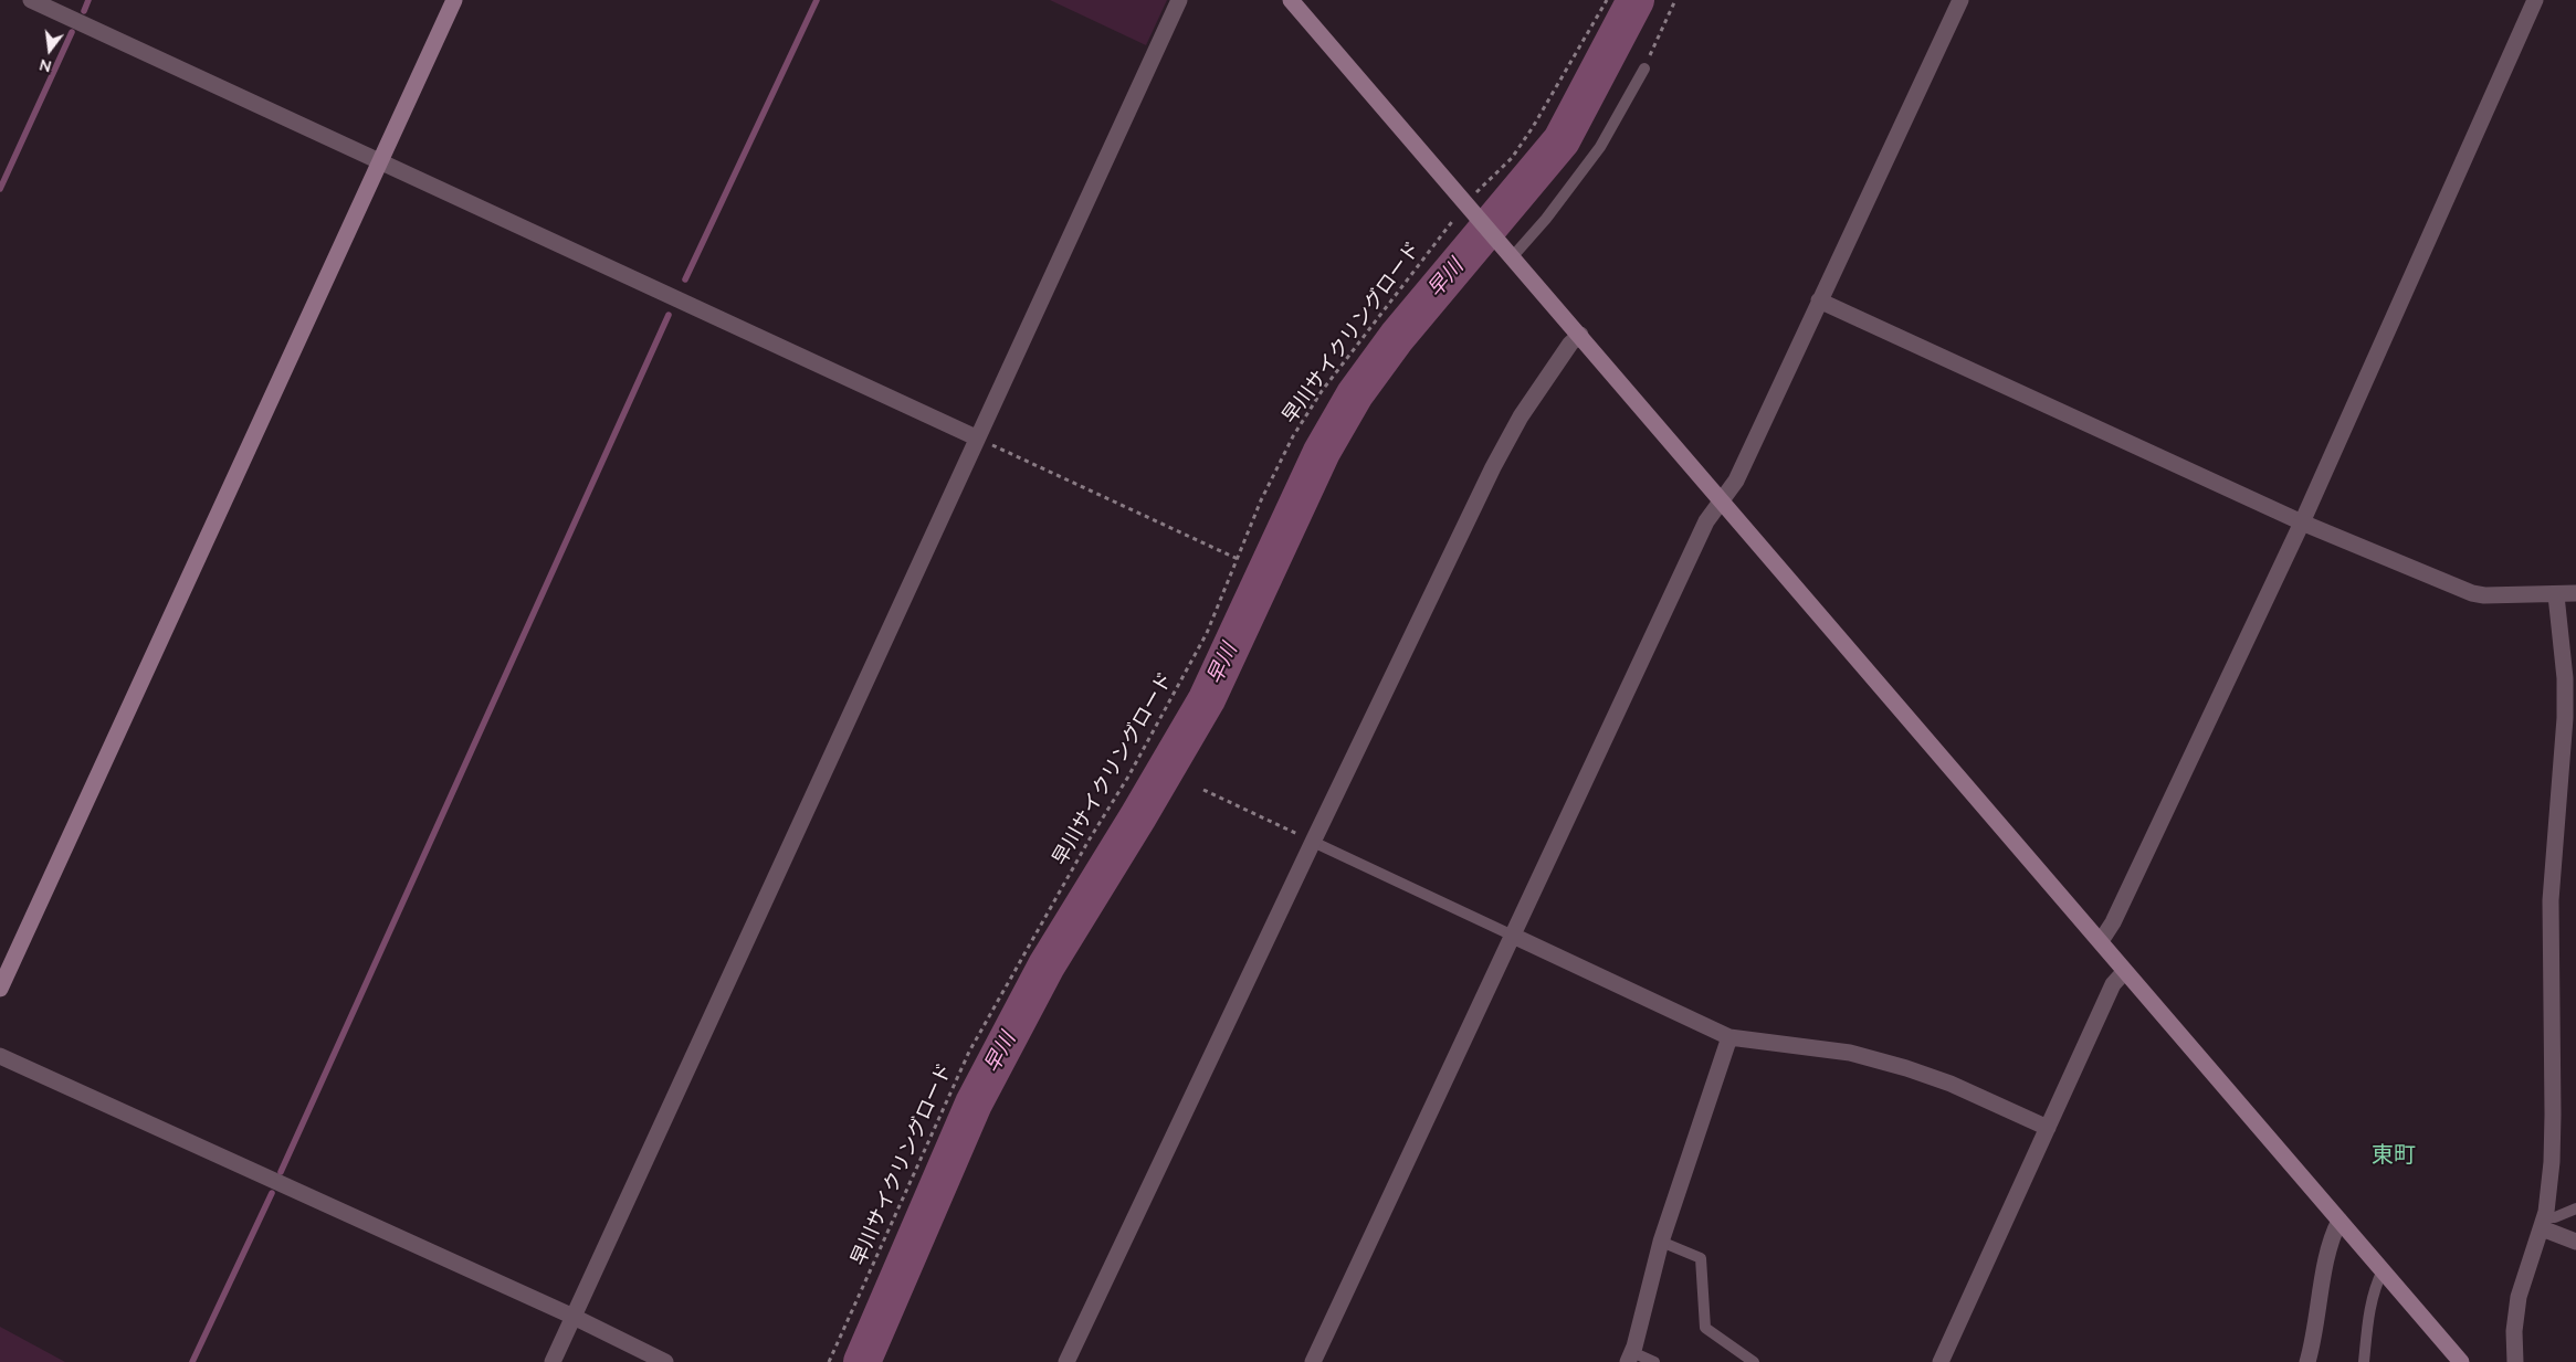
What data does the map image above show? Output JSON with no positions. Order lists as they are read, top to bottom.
{
  "streets": {
    "path": ["早川サイクリングロード"]
  },
  "districts": ["東町"],
  "water": ["早川"],
  "north": "bottom"
}
